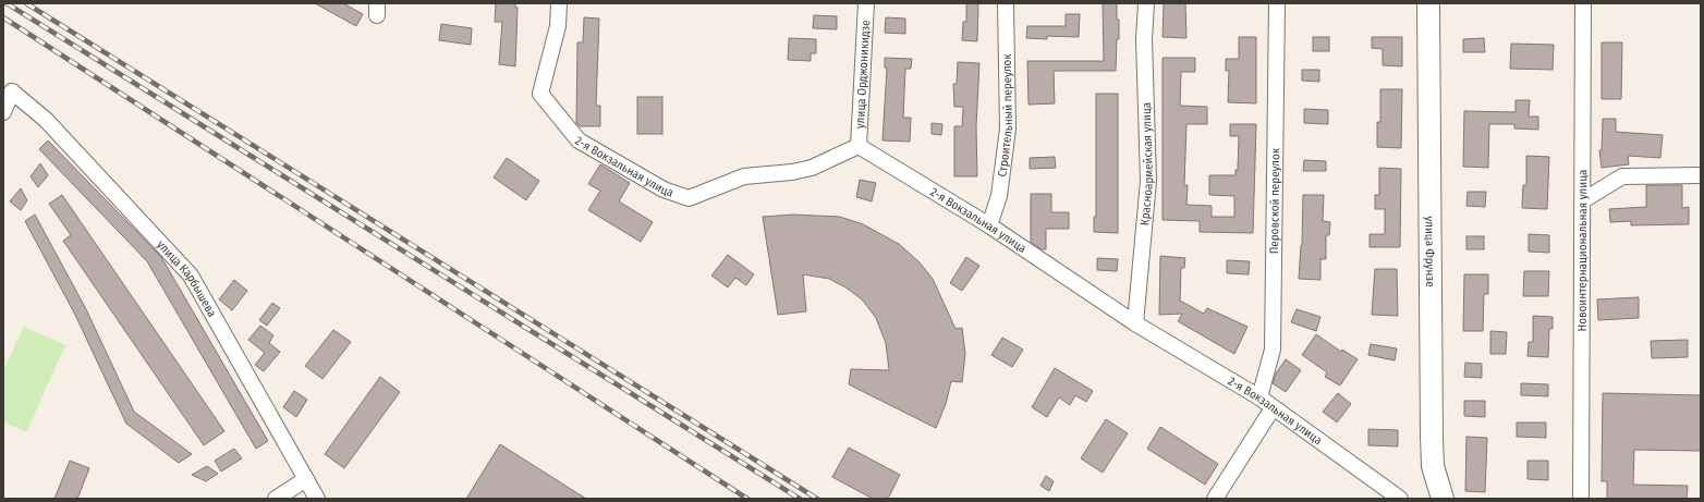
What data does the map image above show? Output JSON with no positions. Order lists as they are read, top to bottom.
{
  "streets": {
    "street": [
      "улица Орджоникидзе",
      "Строительный переулок",
      "Красноармейская улица",
      "2-я Вокзальная улица",
      "Перовской переулок",
      "улица Фрунзе",
      "Новоинтернациональная улица",
      "улица Карбышева"
    ]
  },
  "crossings": [
    ["улица Орджоникидзе", "2-я Вокзальная улица"],
    ["Строительный переулок", "2-я Вокзальная улица"],
    ["Красноармейская улица", "2-я Вокзальная улица"],
    ["2-я Вокзальная улица", "Перовской переулок"]
  ]
}
